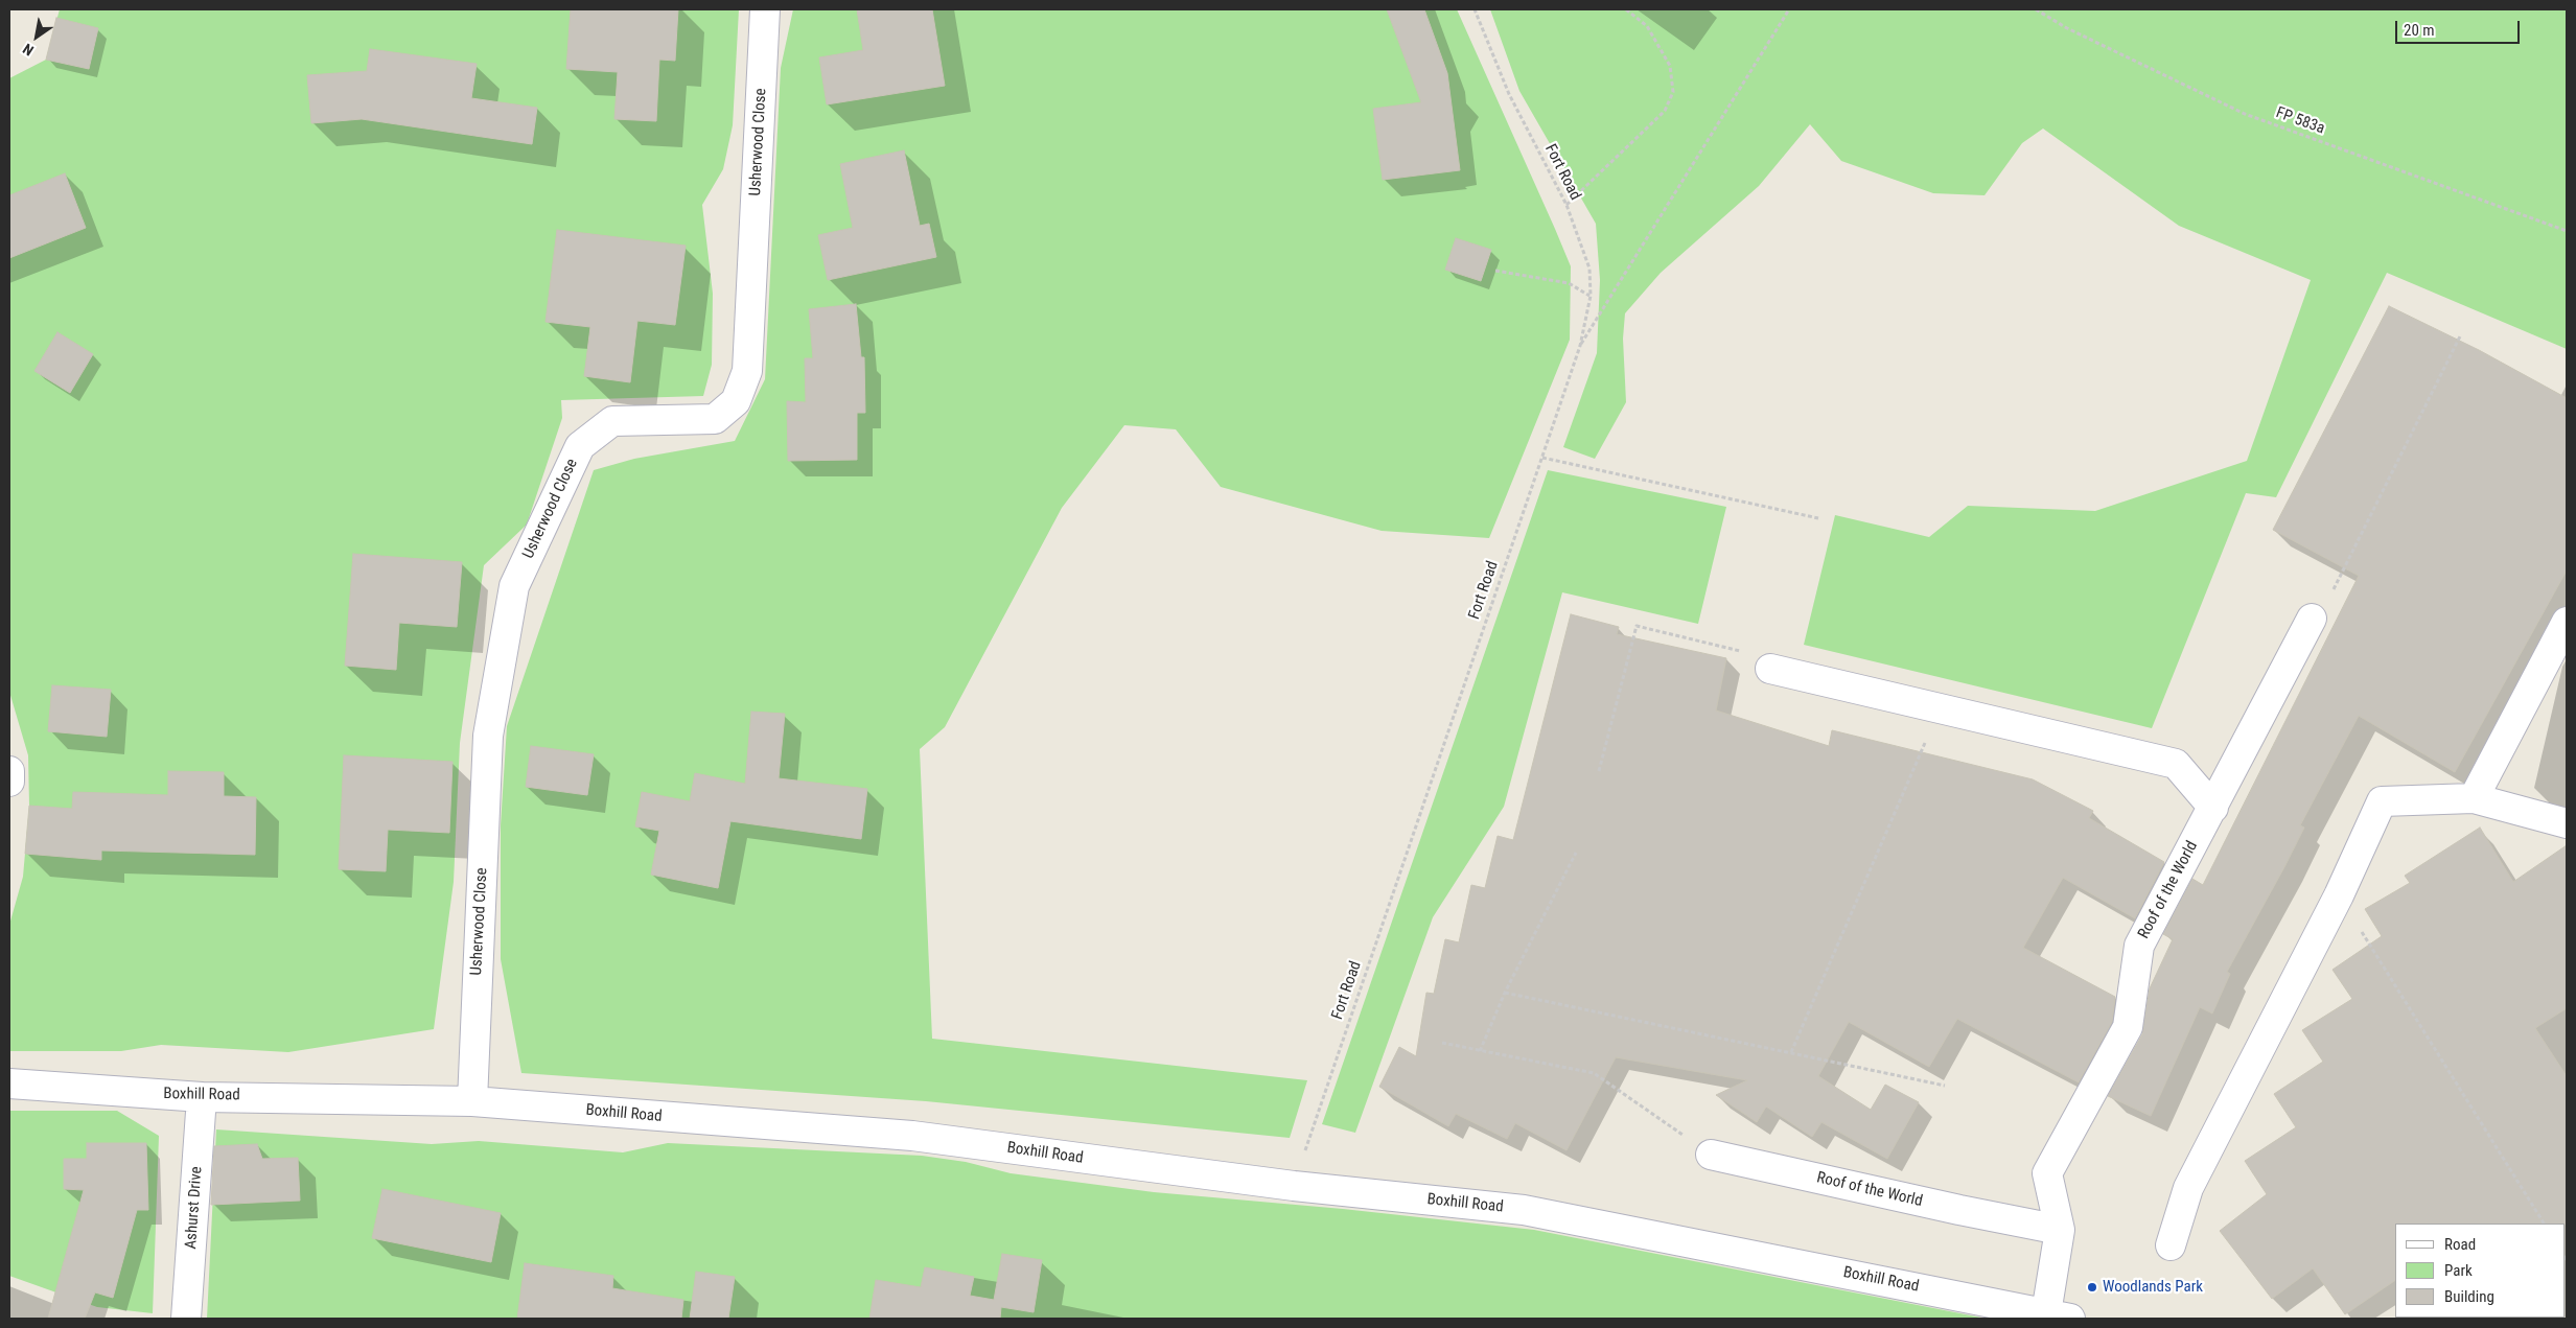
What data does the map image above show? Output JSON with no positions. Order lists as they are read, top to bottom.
{
  "streets": {
    "street": [
      "Usherwood Close",
      "Roof of the World",
      "Boxhill Road",
      "Ashurst Drive"
    ],
    "path": ["FP 583a", "Fort Road"]
  },
  "crossings": [
    ["Usherwood Close", "Boxhill Road"],
    ["Fort Road", "Boxhill Road"],
    ["Roof of the World", "Boxhill Road"],
    ["Boxhill Road", "Ashurst Drive"]
  ],
  "places": ["Woodlands Park"],
  "legend": ["Road", "Park", "Building"],
  "scale_bar": "20 m",
  "north": "bottom left"
}
